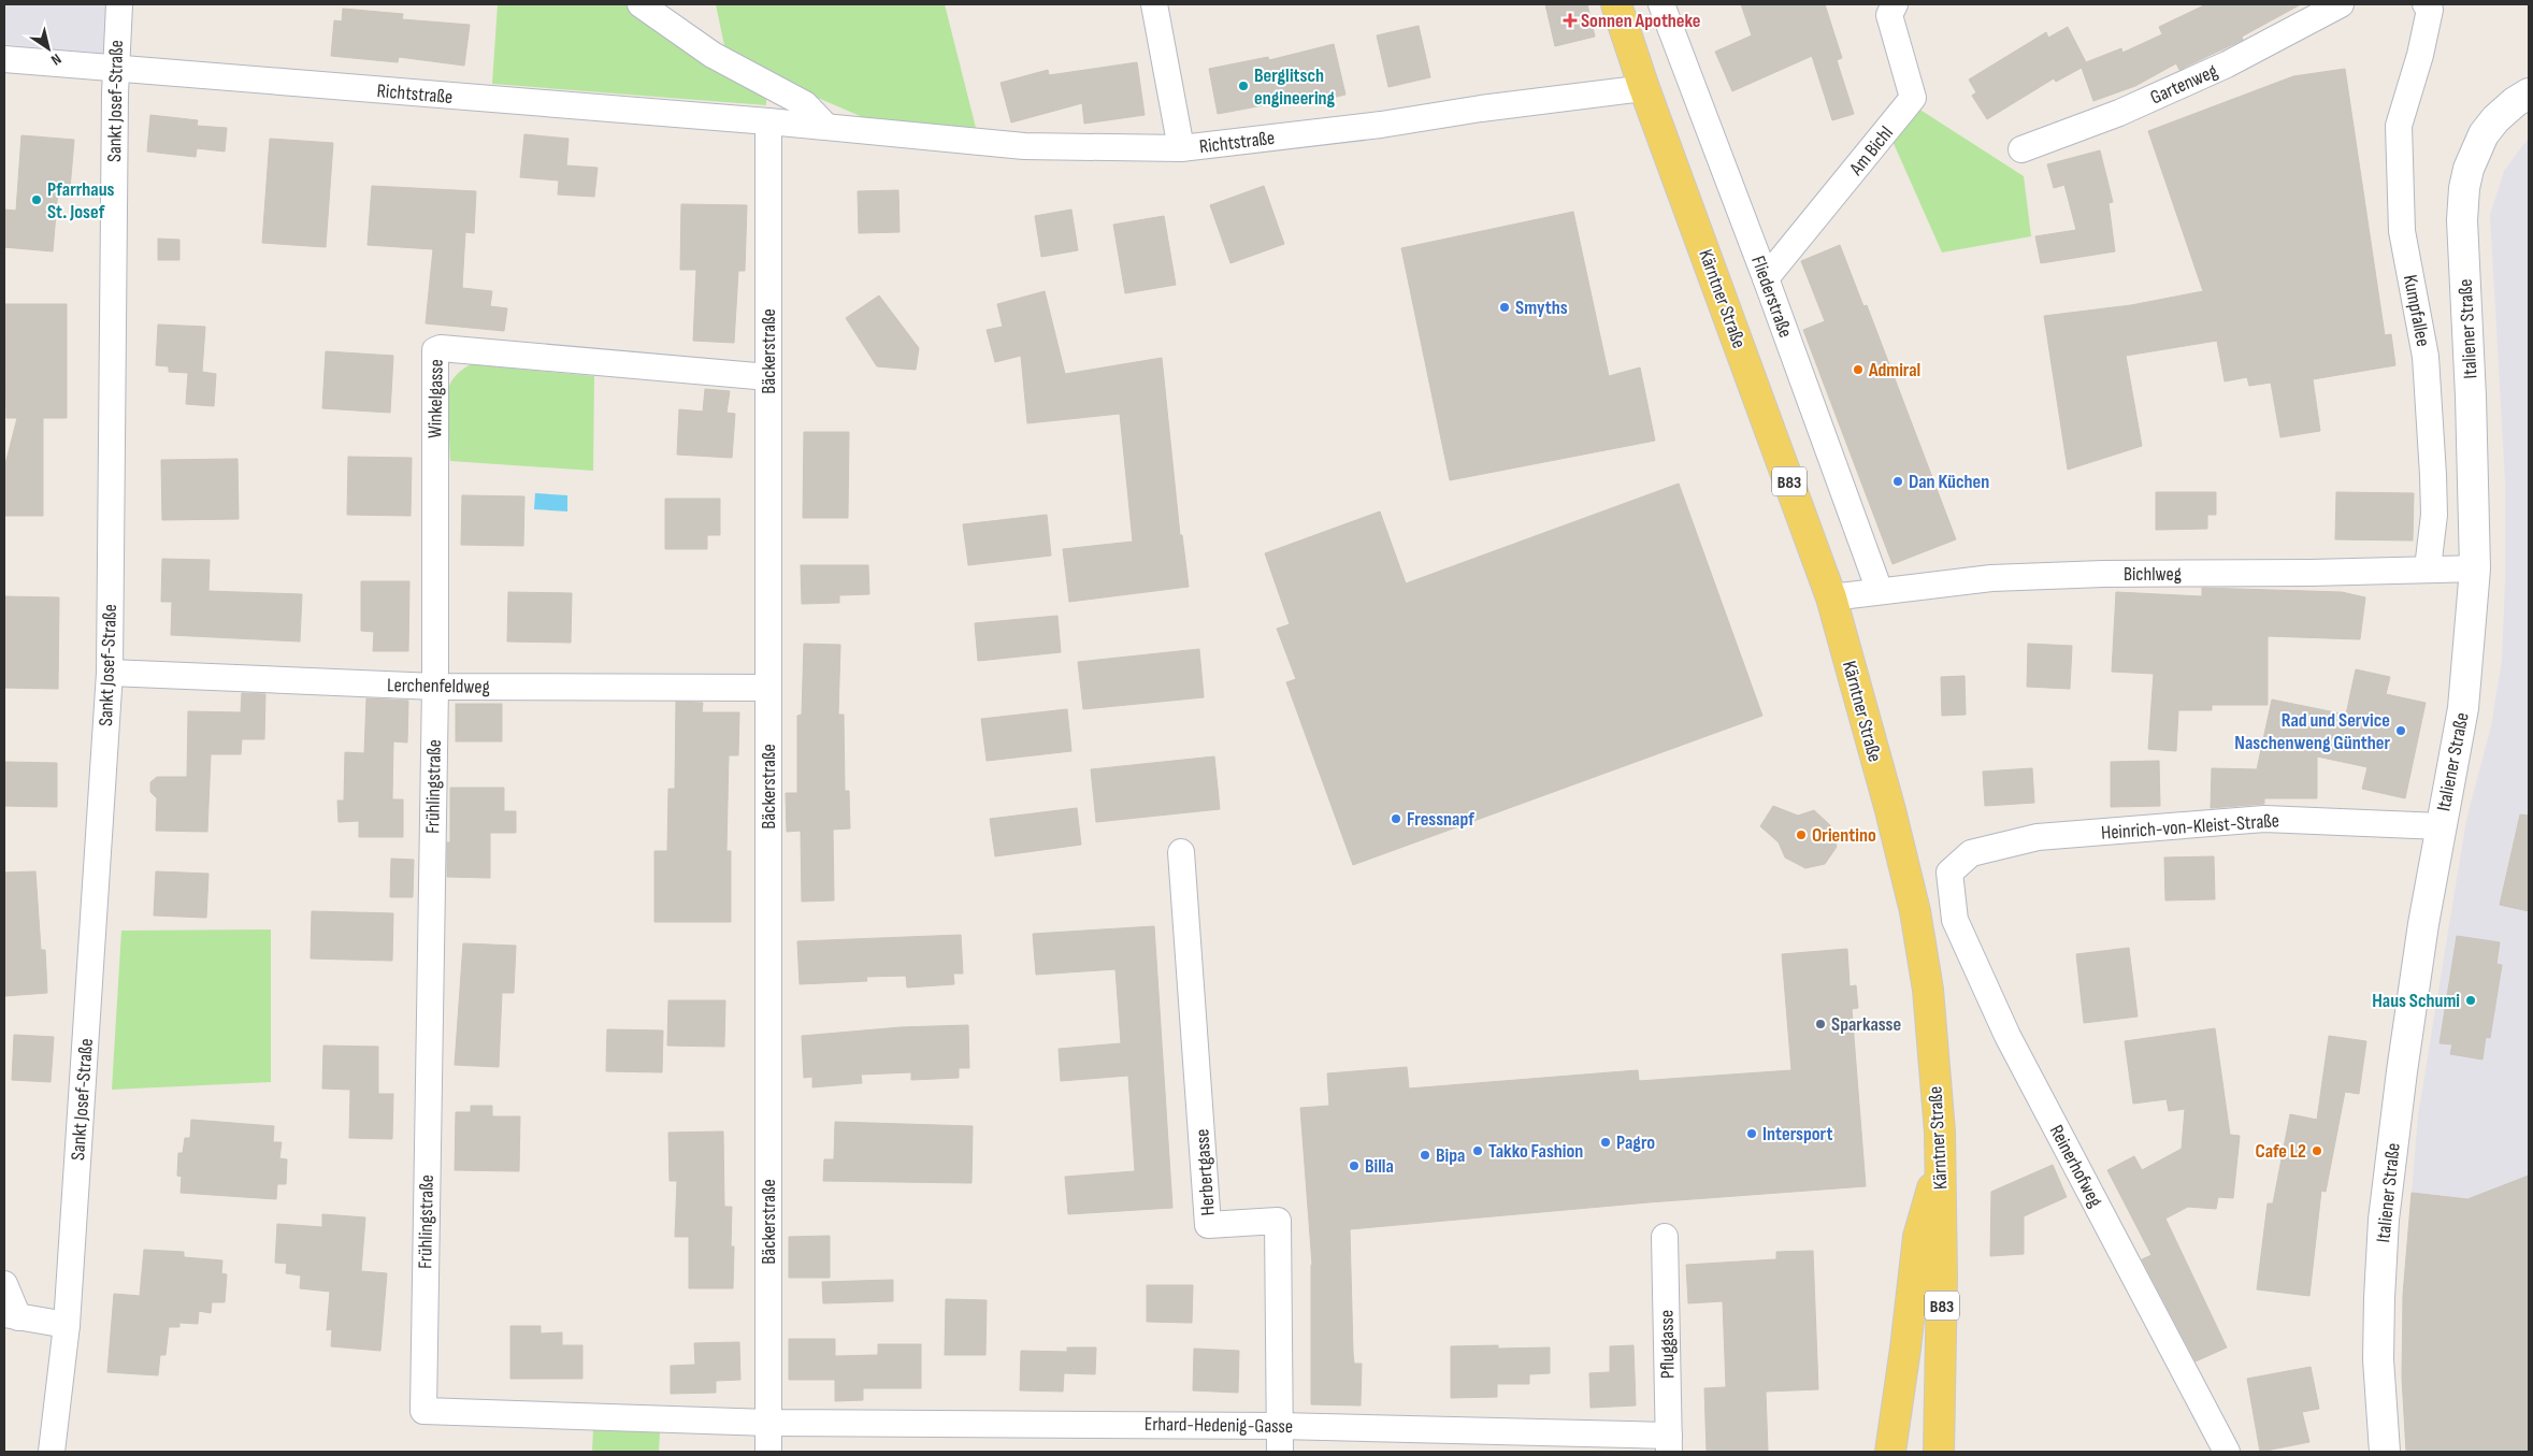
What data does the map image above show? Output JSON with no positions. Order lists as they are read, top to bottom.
{
  "streets": {
    "main road": ["Kärntner Straße", "B83"],
    "street": [
      "Gartenweg",
      "Richtstraße",
      "Sankt Josef-Straße",
      "Am Bichl",
      "Fliederstraße",
      "Kumpfallee",
      "Italiener Straße",
      "Bäckerstraße",
      "Winkelgasse",
      "Bichlweg",
      "Lerchenfeldweg",
      "Frühlingstraße",
      "Heinrich-von-Kleist-Straße",
      "Reinerhofweg",
      "Herbertgasse",
      "Pfluggasse",
      "Erhard-Hedenig-Gasse"
    ]
  },
  "crossings": [
    ["Richtstraße", "Sankt Josef-Straße"],
    ["Richtstraße", "Kärntner Straße"],
    ["Richtstraße", "Bäckerstraße"],
    ["Sankt Josef-Straße", "Lerchenfeldweg"],
    ["Am Bichl", "Fliederstraße"],
    ["Fliederstraße", "Bichlweg"],
    ["Kärntner Straße", "Bichlweg"],
    ["Kumpfallee", "Bichlweg"],
    ["Italiener Straße", "Bichlweg"],
    ["Italiener Straße", "Heinrich-von-Kleist-Straße"],
    ["Bäckerstraße", "Winkelgasse"],
    ["Bäckerstraße", "Lerchenfeldweg"],
    ["Bäckerstraße", "Frühlingstraße"],
    ["Bäckerstraße", "Erhard-Hedenig-Gasse"],
    ["Winkelgasse", "Lerchenfeldweg"],
    ["Winkelgasse", "Frühlingstraße"],
    ["Lerchenfeldweg", "Frühlingstraße"],
    ["Frühlingstraße", "Erhard-Hedenig-Gasse"],
    ["Heinrich-von-Kleist-Straße", "Reinerhofweg"],
    ["Herbertgasse", "Erhard-Hedenig-Gasse"],
    ["Pfluggasse", "Erhard-Hedenig-Gasse"]
  ],
  "places": {
    "health": ["Sonnen Apotheke"],
    "other": [
      "Berglitsch engineering",
      "Pfarrhaus St. Josef",
      "Smyths",
      "Admiral",
      "Dan Küchen",
      "Rad und Service Naschenweng Günther",
      "Fressnapf",
      "Orientino",
      "Haus Schumi",
      "Sparkasse",
      "Intersport",
      "Pagro",
      "Takko Fashion",
      "Cafe L2",
      "Bipa",
      "Billa"
    ]
  },
  "north": "bottom right"
}
